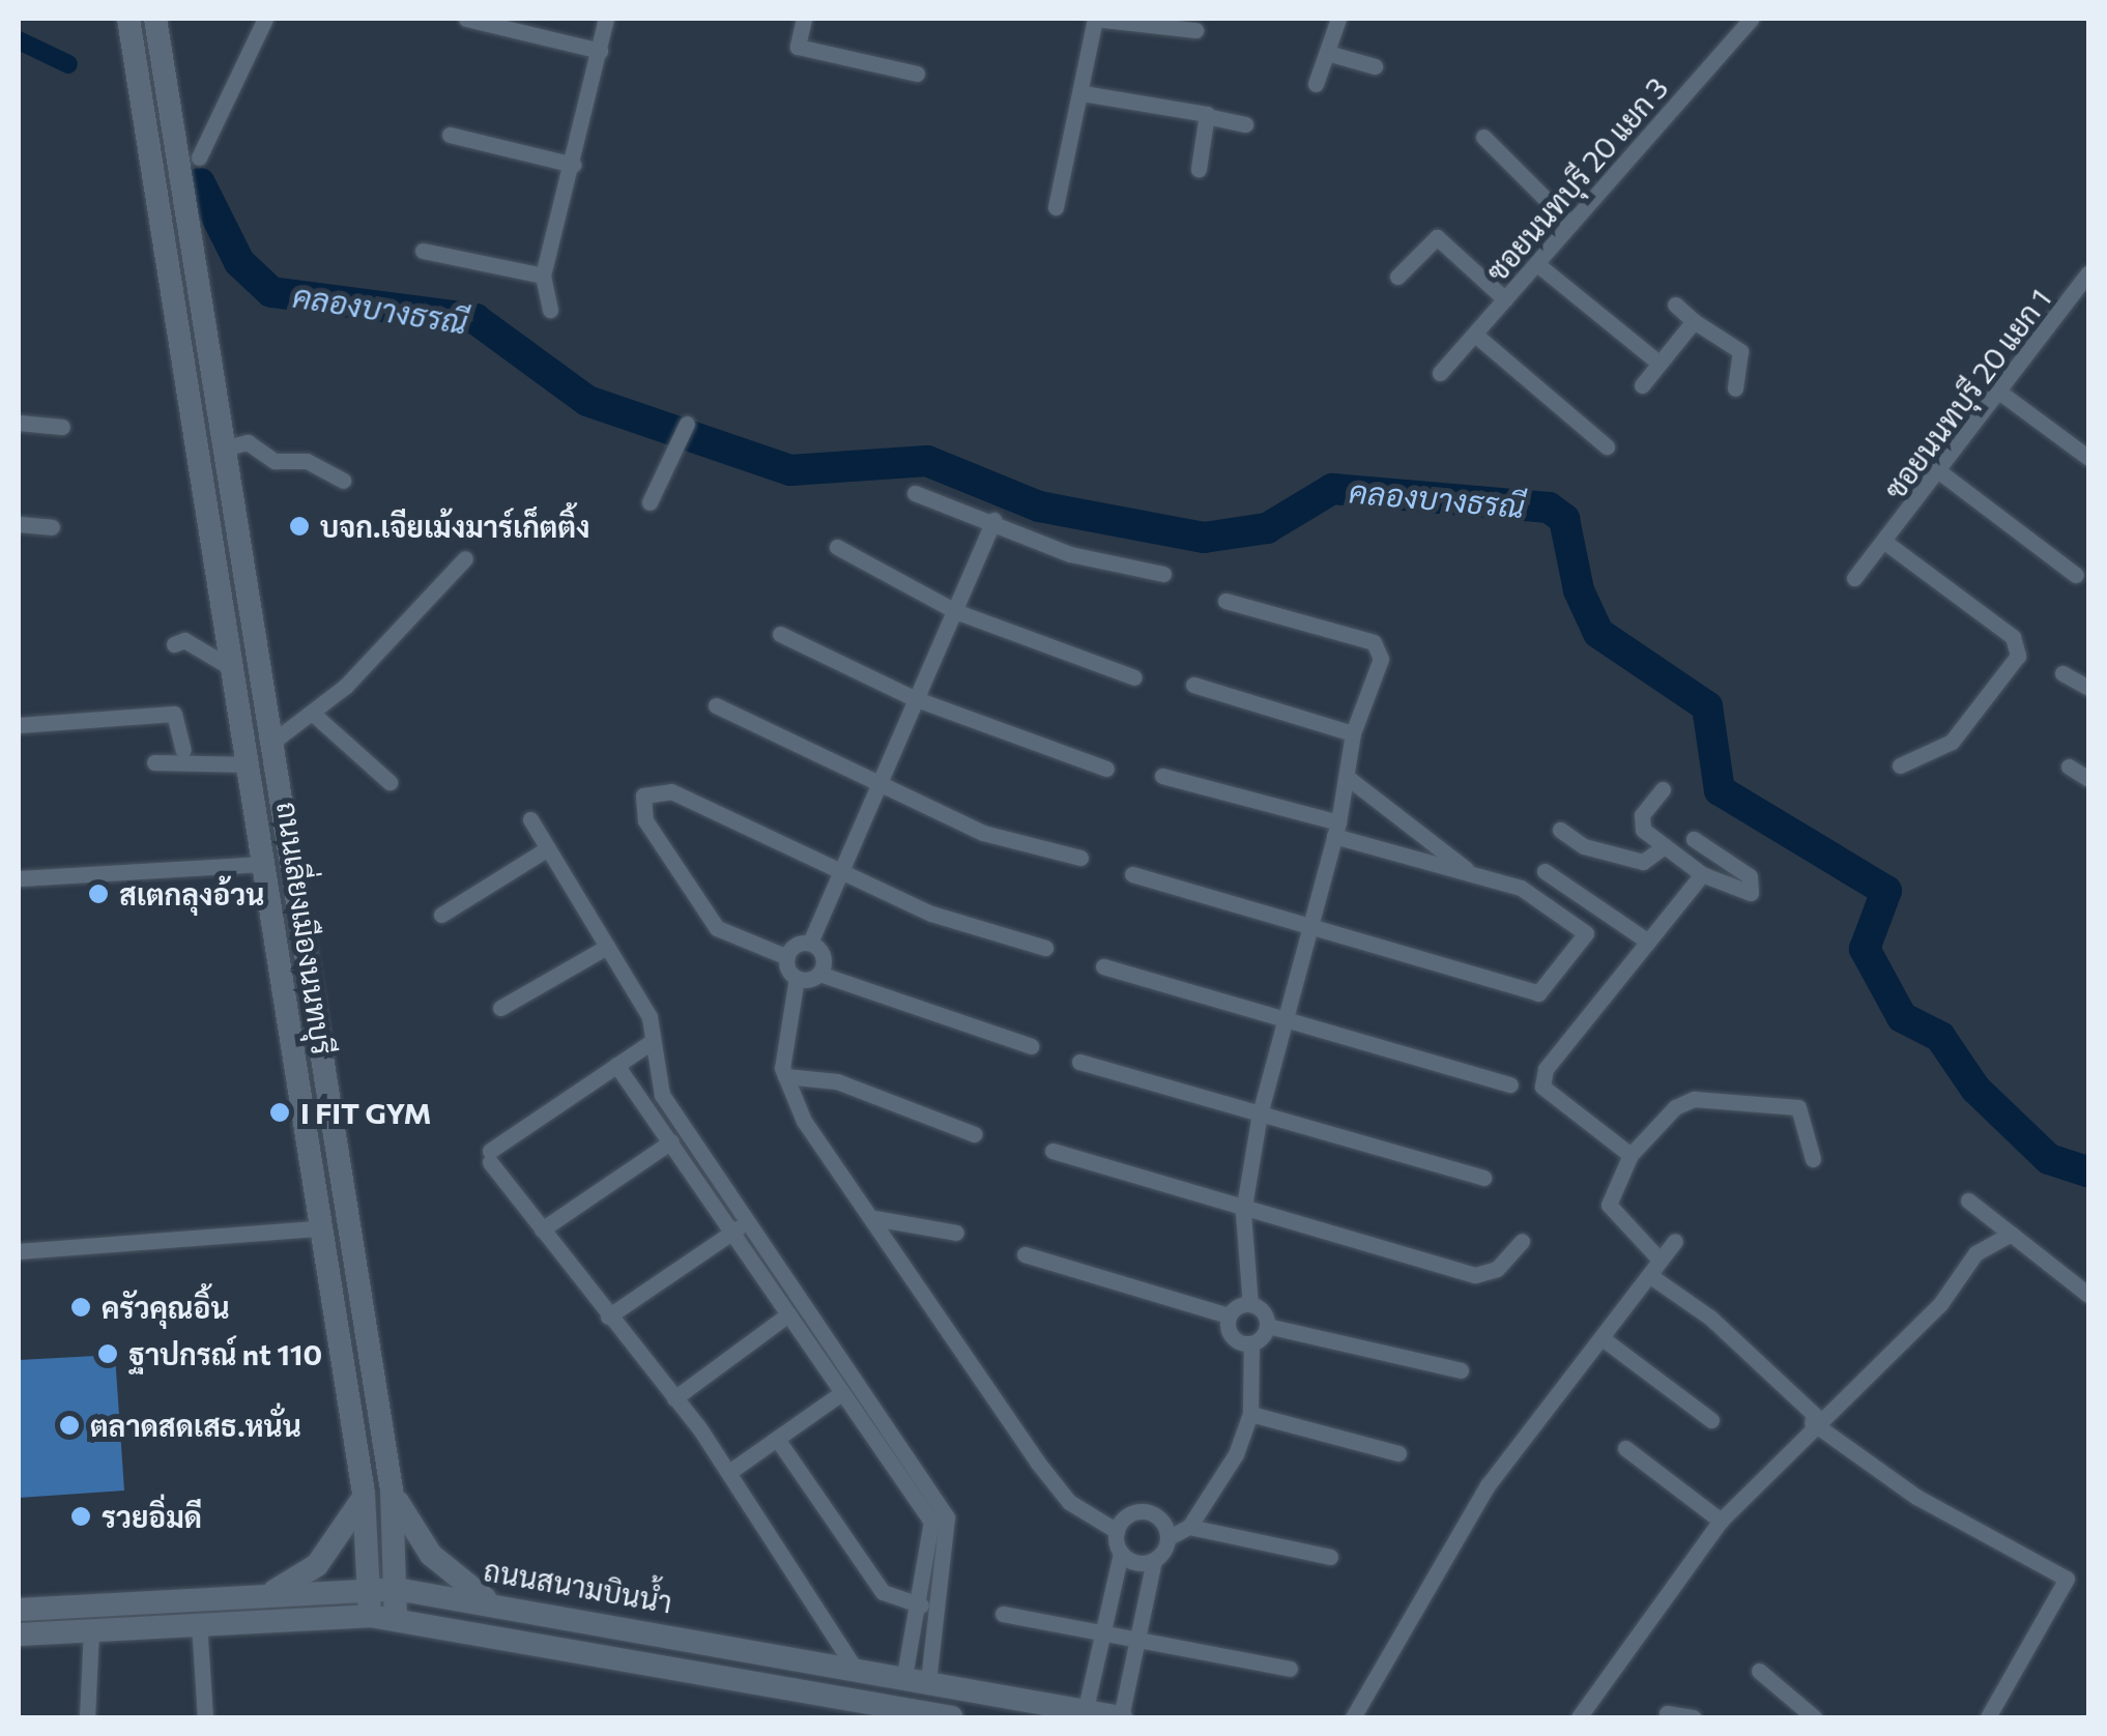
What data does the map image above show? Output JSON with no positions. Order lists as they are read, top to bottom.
{
  "streets": {
    "main road": ["ถนนเลี่ยงเมืองนนทบุรี", "ถนนสนามบินน้ำ"],
    "street": ["ซอยนนทบุรี 20 แยก 3", "ซอยนนทบุรี 20 แยก 1"]
  },
  "crossings": [
    ["ถนนเลี่ยงเมืองนนทบุรี", "ถนนสนามบินน้ำ"]
  ],
  "water": ["คลองบางธรณี"],
  "places": [
    "บจก.เจียเม้งมาร์เก็ตติ้ง",
    "สเตกลุงอ้วน",
    "I FIT GYM",
    "ครัวคุณอิ้น",
    "ฐาปกรณ์ nt 110",
    "ตลาดสดเสธ.หนั่น",
    "รวยอิ่มดี"
  ]
}
